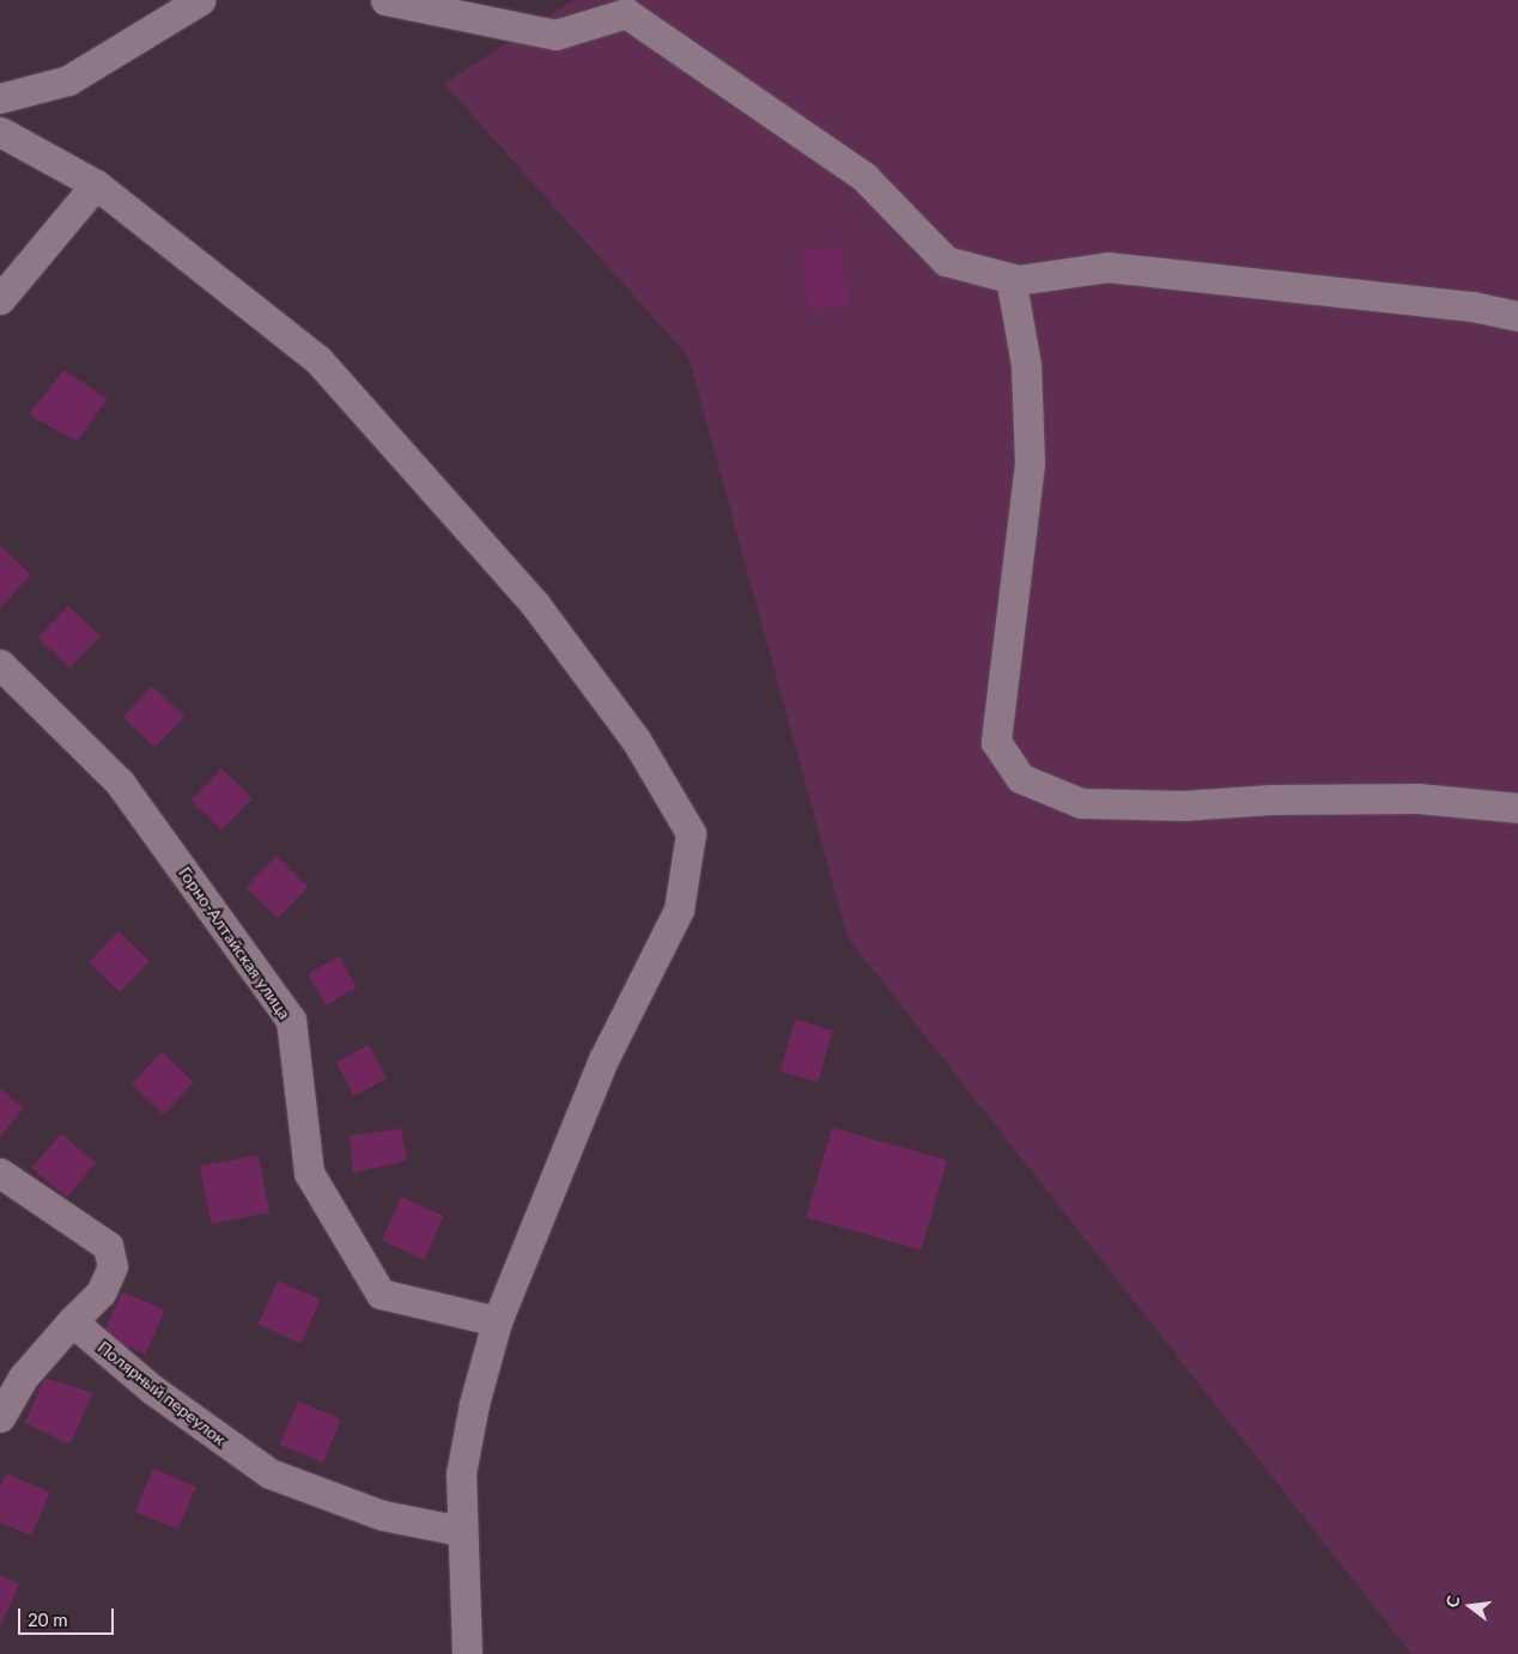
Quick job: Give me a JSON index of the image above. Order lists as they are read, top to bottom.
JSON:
{
  "streets": {
    "street": ["Горно-Алтайская улица", "Полярный переулок"]
  },
  "scale_bar": "20 m",
  "north": "left"
}
